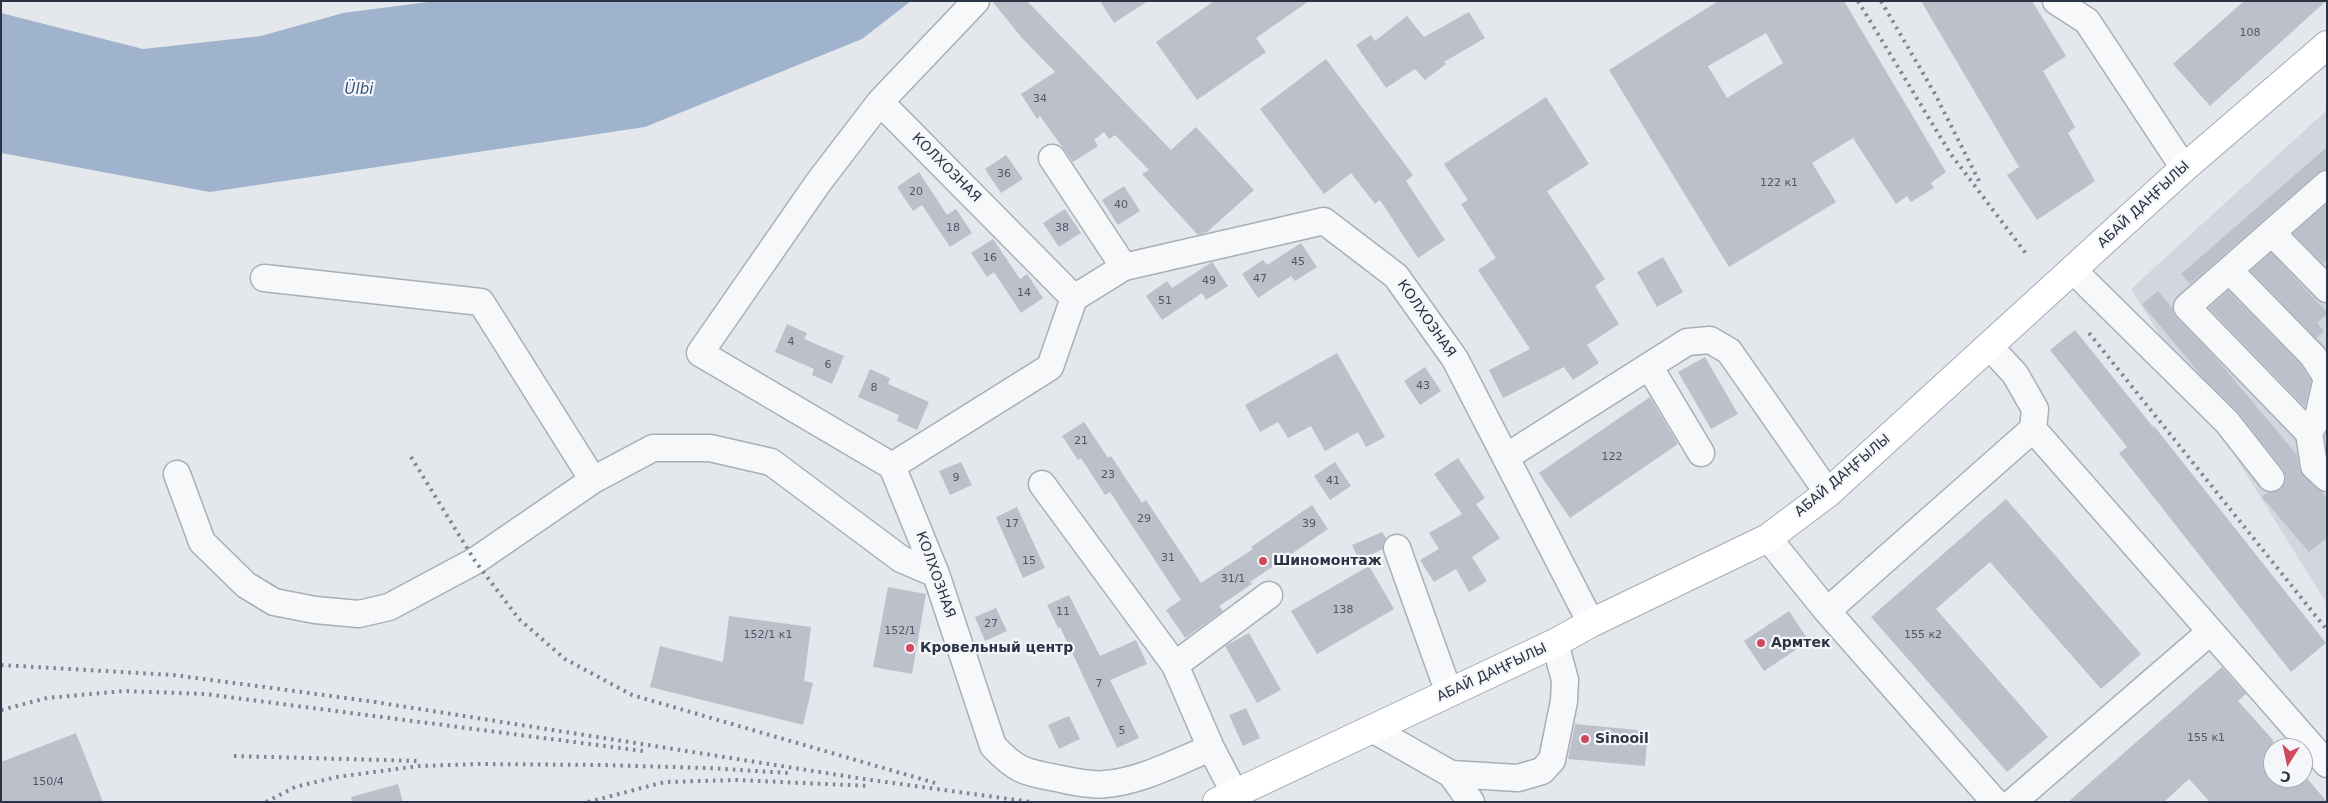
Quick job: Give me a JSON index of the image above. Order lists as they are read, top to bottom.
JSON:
{
  "streets": {
    "main road": ["АБАЙ ДАҢҒЫЛЫ"],
    "street": ["КОЛХОЗНАЯ"]
  },
  "crossings": [
    ["КОЛХОЗНАЯ", "АБАЙ ДАҢҒЫЛЫ"]
  ],
  "water": ["Ülbi"],
  "places": [
    "Шиномонтаж",
    "Армтек",
    "Кровельный центр",
    "Sinooil"
  ],
  "house_numbers": [
    "108",
    "34",
    "36",
    "122 к1",
    "20",
    "40",
    "18",
    "38",
    "16",
    "45",
    "47",
    "49",
    "14",
    "51",
    "4",
    "6",
    "43",
    "8",
    "21",
    "122",
    "23",
    "9",
    "41",
    "29",
    "17",
    "39",
    "31",
    "15",
    "31/1",
    "138",
    "11",
    "27",
    "152/1",
    "152/1 к1",
    "155 к2",
    "7",
    "5",
    "155 к1",
    "150/4"
  ],
  "north": "bottom"
}
